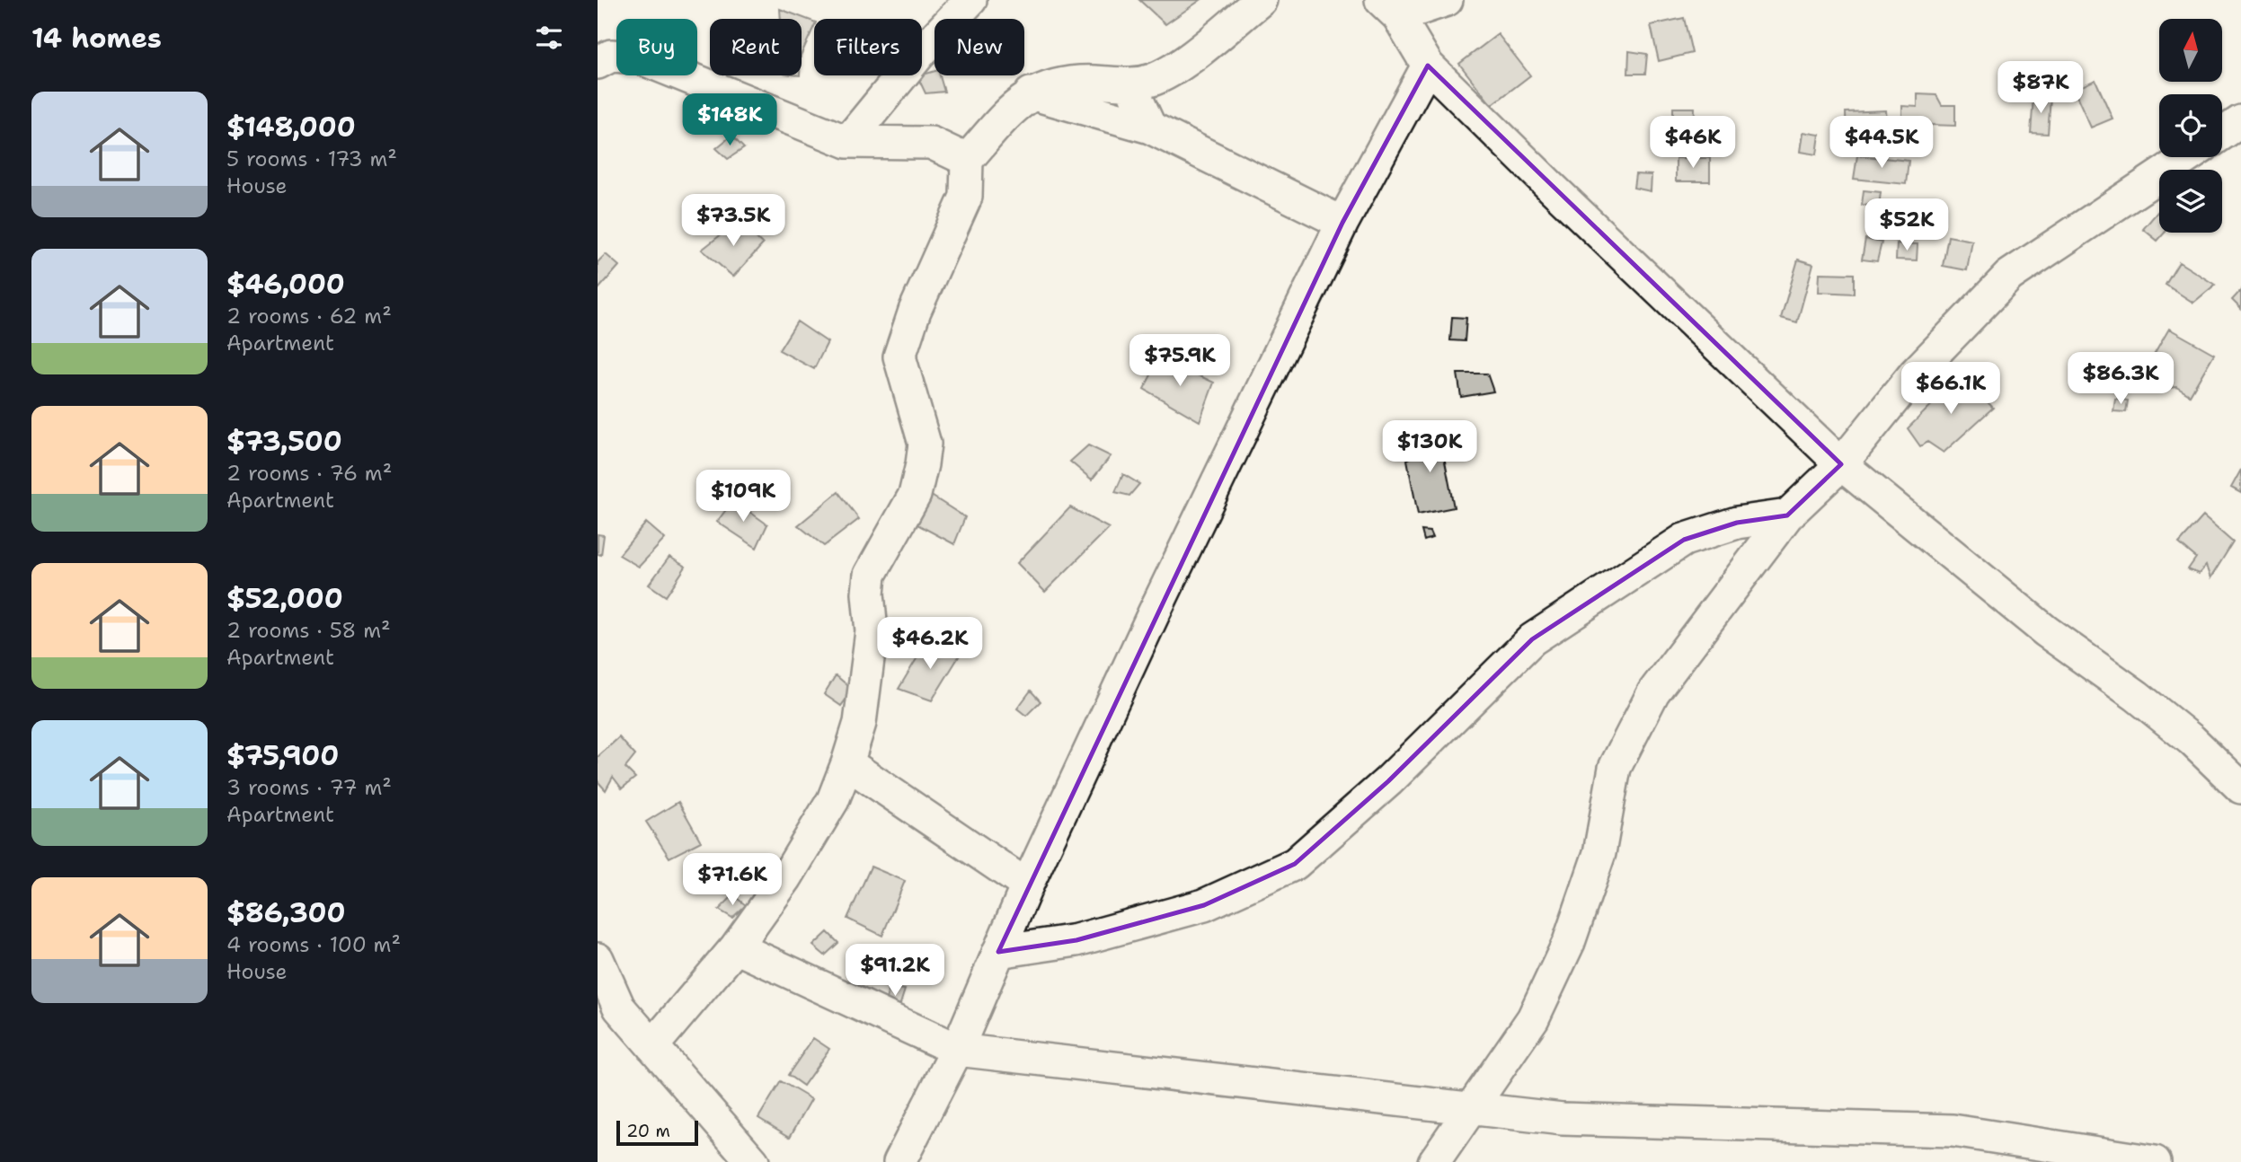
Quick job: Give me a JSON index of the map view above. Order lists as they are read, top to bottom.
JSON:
{
  "scale_bar": "20 m",
  "north": "top",
  "page": {
    "heading": "14 homes",
    "chip": [
      "Buy",
      "Rent",
      "Filters",
      "New"
    ],
    "price": [
      "$87K",
      "$148K",
      "$46K",
      "$44.5K",
      "$73.5K",
      "$52K",
      "$75.9K",
      "$86.3K",
      "$66.1K",
      "$130K",
      "$109K",
      "$46.2K",
      "$71.6K",
      "$91.2K"
    ],
    "list": [
      {
        "name": "$148,000",
        "note": "5 rooms · 173 m² · House"
      },
      {
        "name": "$46,000",
        "note": "2 rooms · 62 m² · Apartment"
      },
      {
        "name": "$73,500",
        "note": "2 rooms · 76 m² · Apartment"
      },
      {
        "name": "$52,000",
        "note": "2 rooms · 58 m² · Apartment"
      },
      {
        "name": "$75,900",
        "note": "3 rooms · 77 m² · Apartment"
      },
      {
        "name": "$86,300",
        "note": "4 rooms · 100 m² · House"
      }
    ],
    "scale": "20 m"
  }
}
